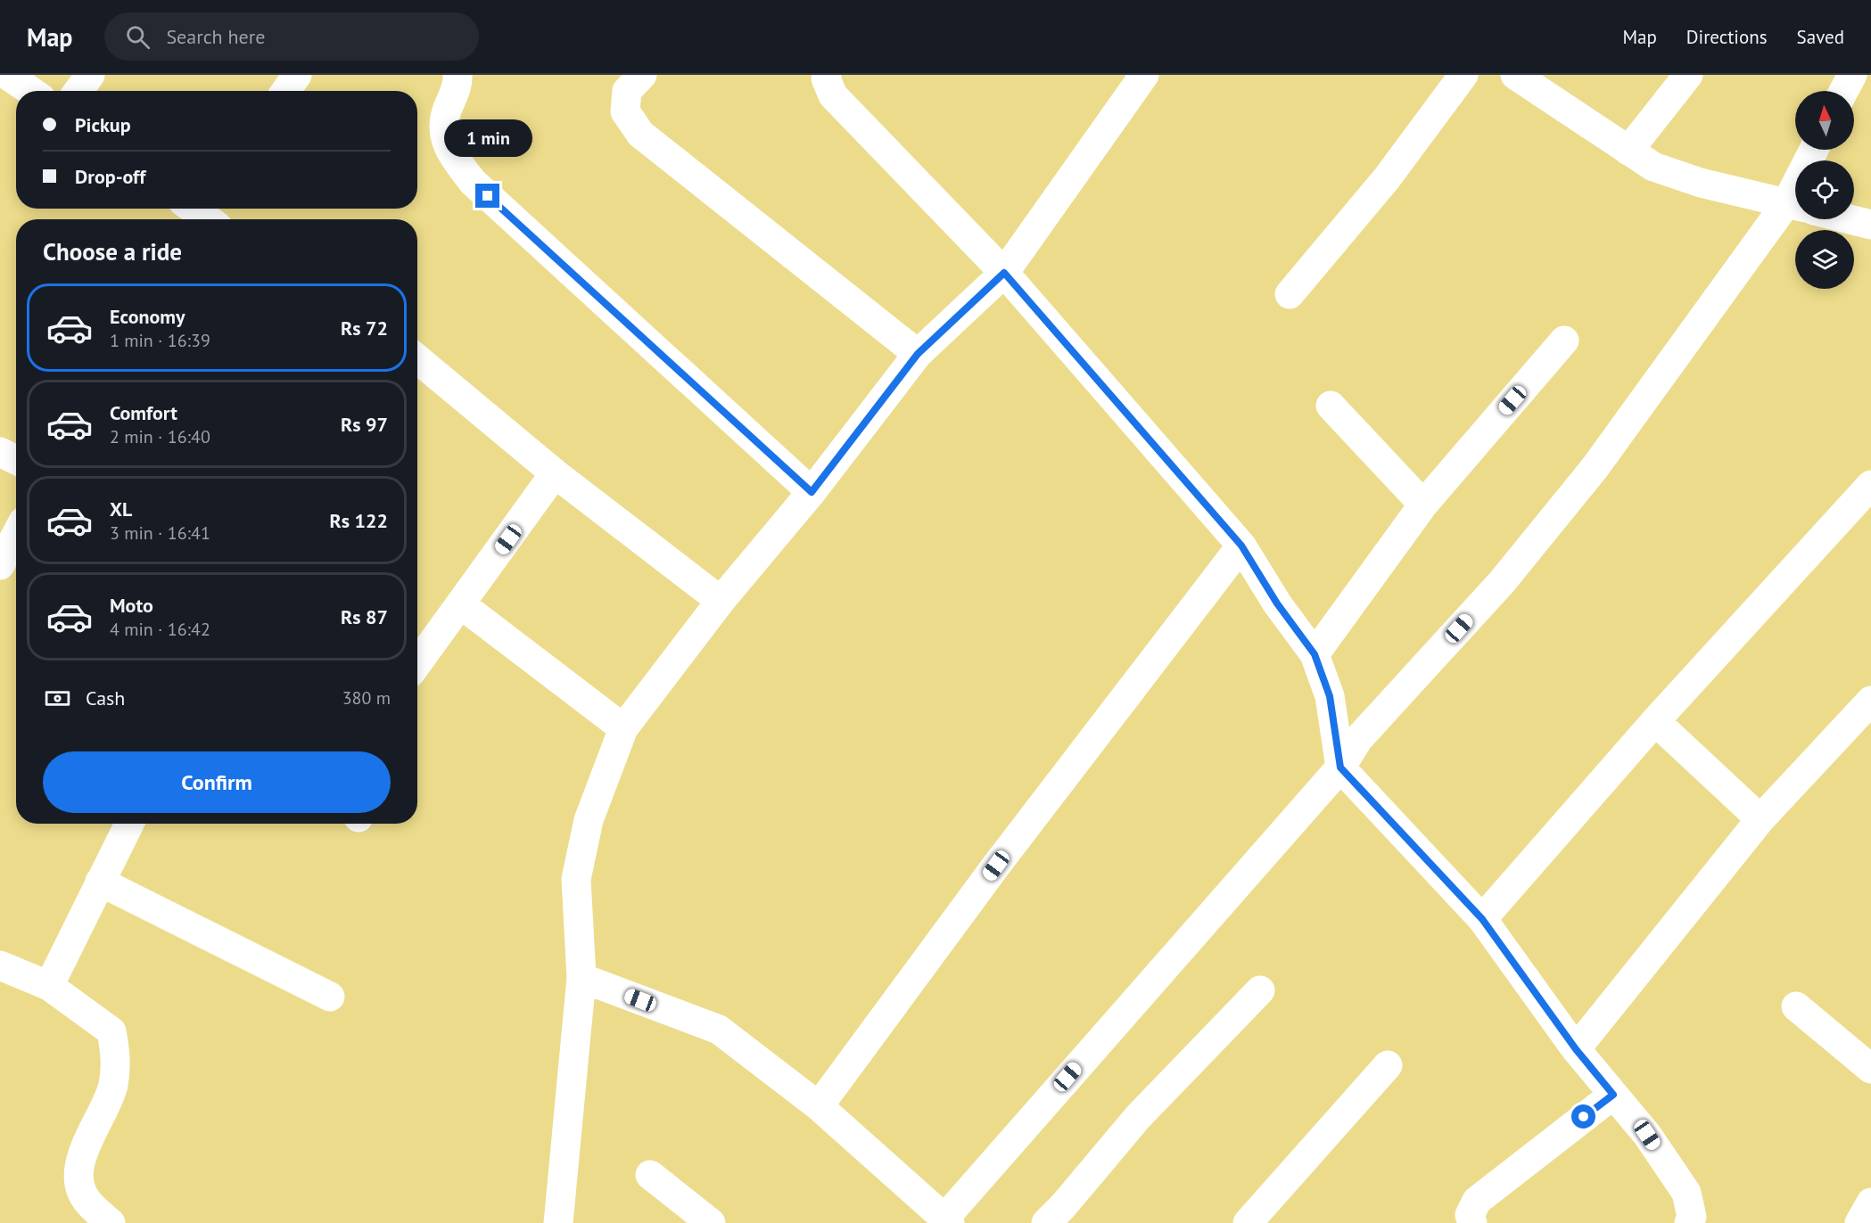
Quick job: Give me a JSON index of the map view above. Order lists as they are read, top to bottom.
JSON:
{
  "north": "top",
  "page": {
    "header": "Map",
    "search": "Search here",
    "nav": ["Map", "Directions", "Saved"],
    "banner": ["Pickup", "Drop-off"],
    "bubble": "1 min",
    "heading": "Choose a ride",
    "list": [
      {
        "name": "Economy",
        "note": "1 min · 16:39",
        "value": "Rs 72"
      },
      {
        "name": "Comfort",
        "note": "2 min · 16:40",
        "value": "Rs 97"
      },
      {
        "name": "XL",
        "note": "3 min · 16:41",
        "value": "Rs 122"
      },
      {
        "name": "Moto",
        "note": "4 min · 16:42",
        "value": "Rs 87"
      }
    ],
    "pay": ["Cash", "380 m"],
    "buttons": "Confirm"
  }
}
